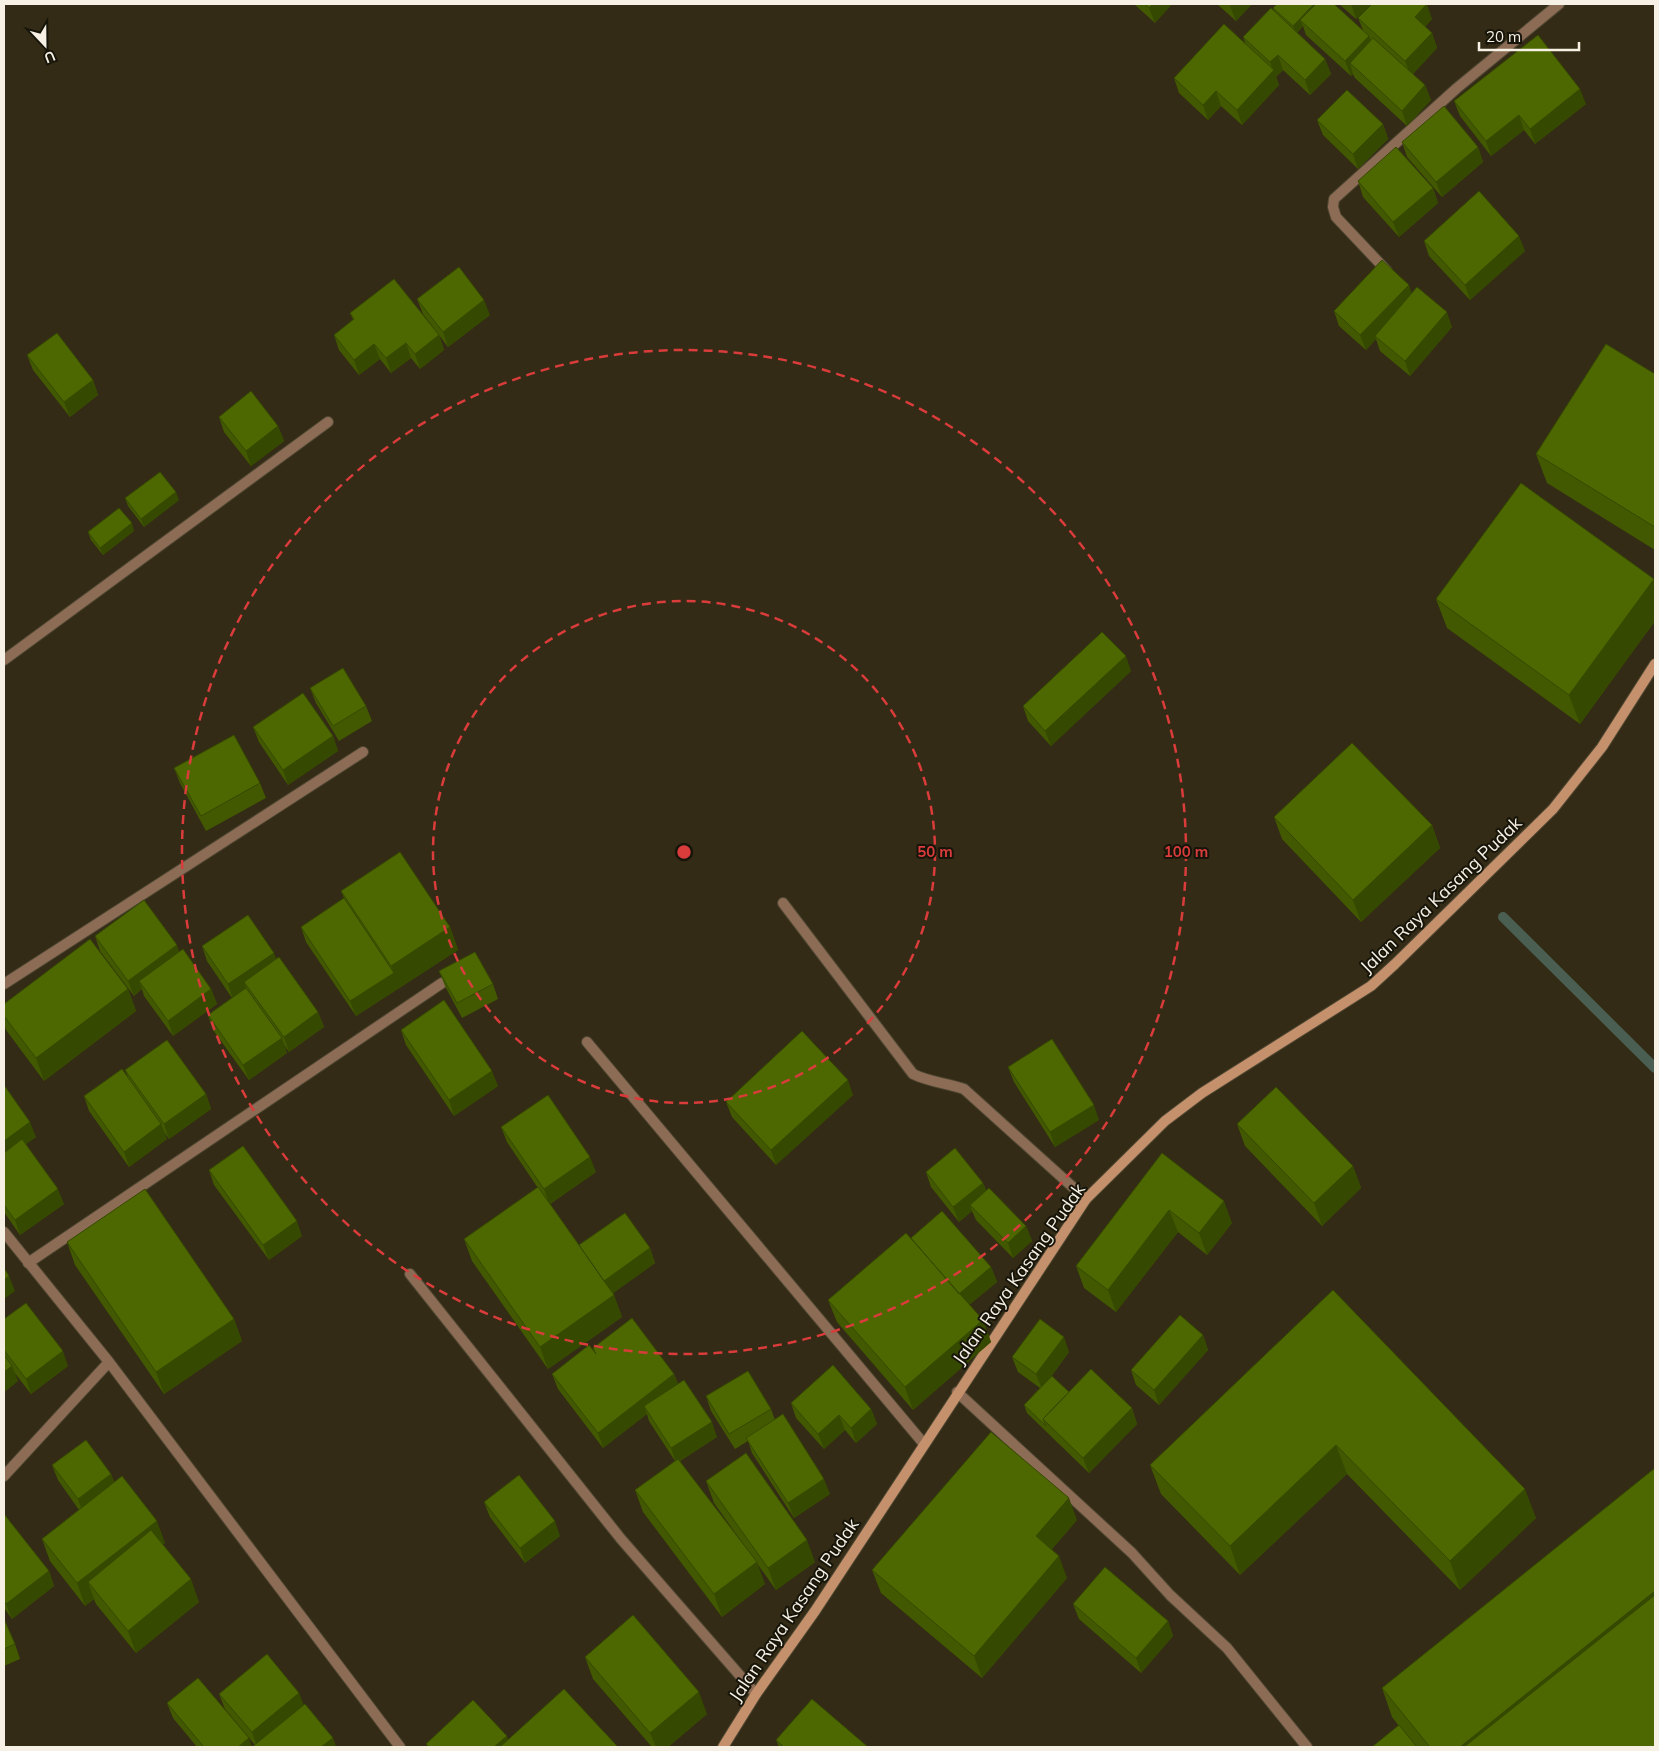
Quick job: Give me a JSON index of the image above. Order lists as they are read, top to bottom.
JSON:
{
  "streets": {
    "street": ["Jalan Raya Kasang Pudak"]
  },
  "scale_bar": "20 m",
  "north": "bottom",
  "rings": ["50 m", "100 m"]
}
